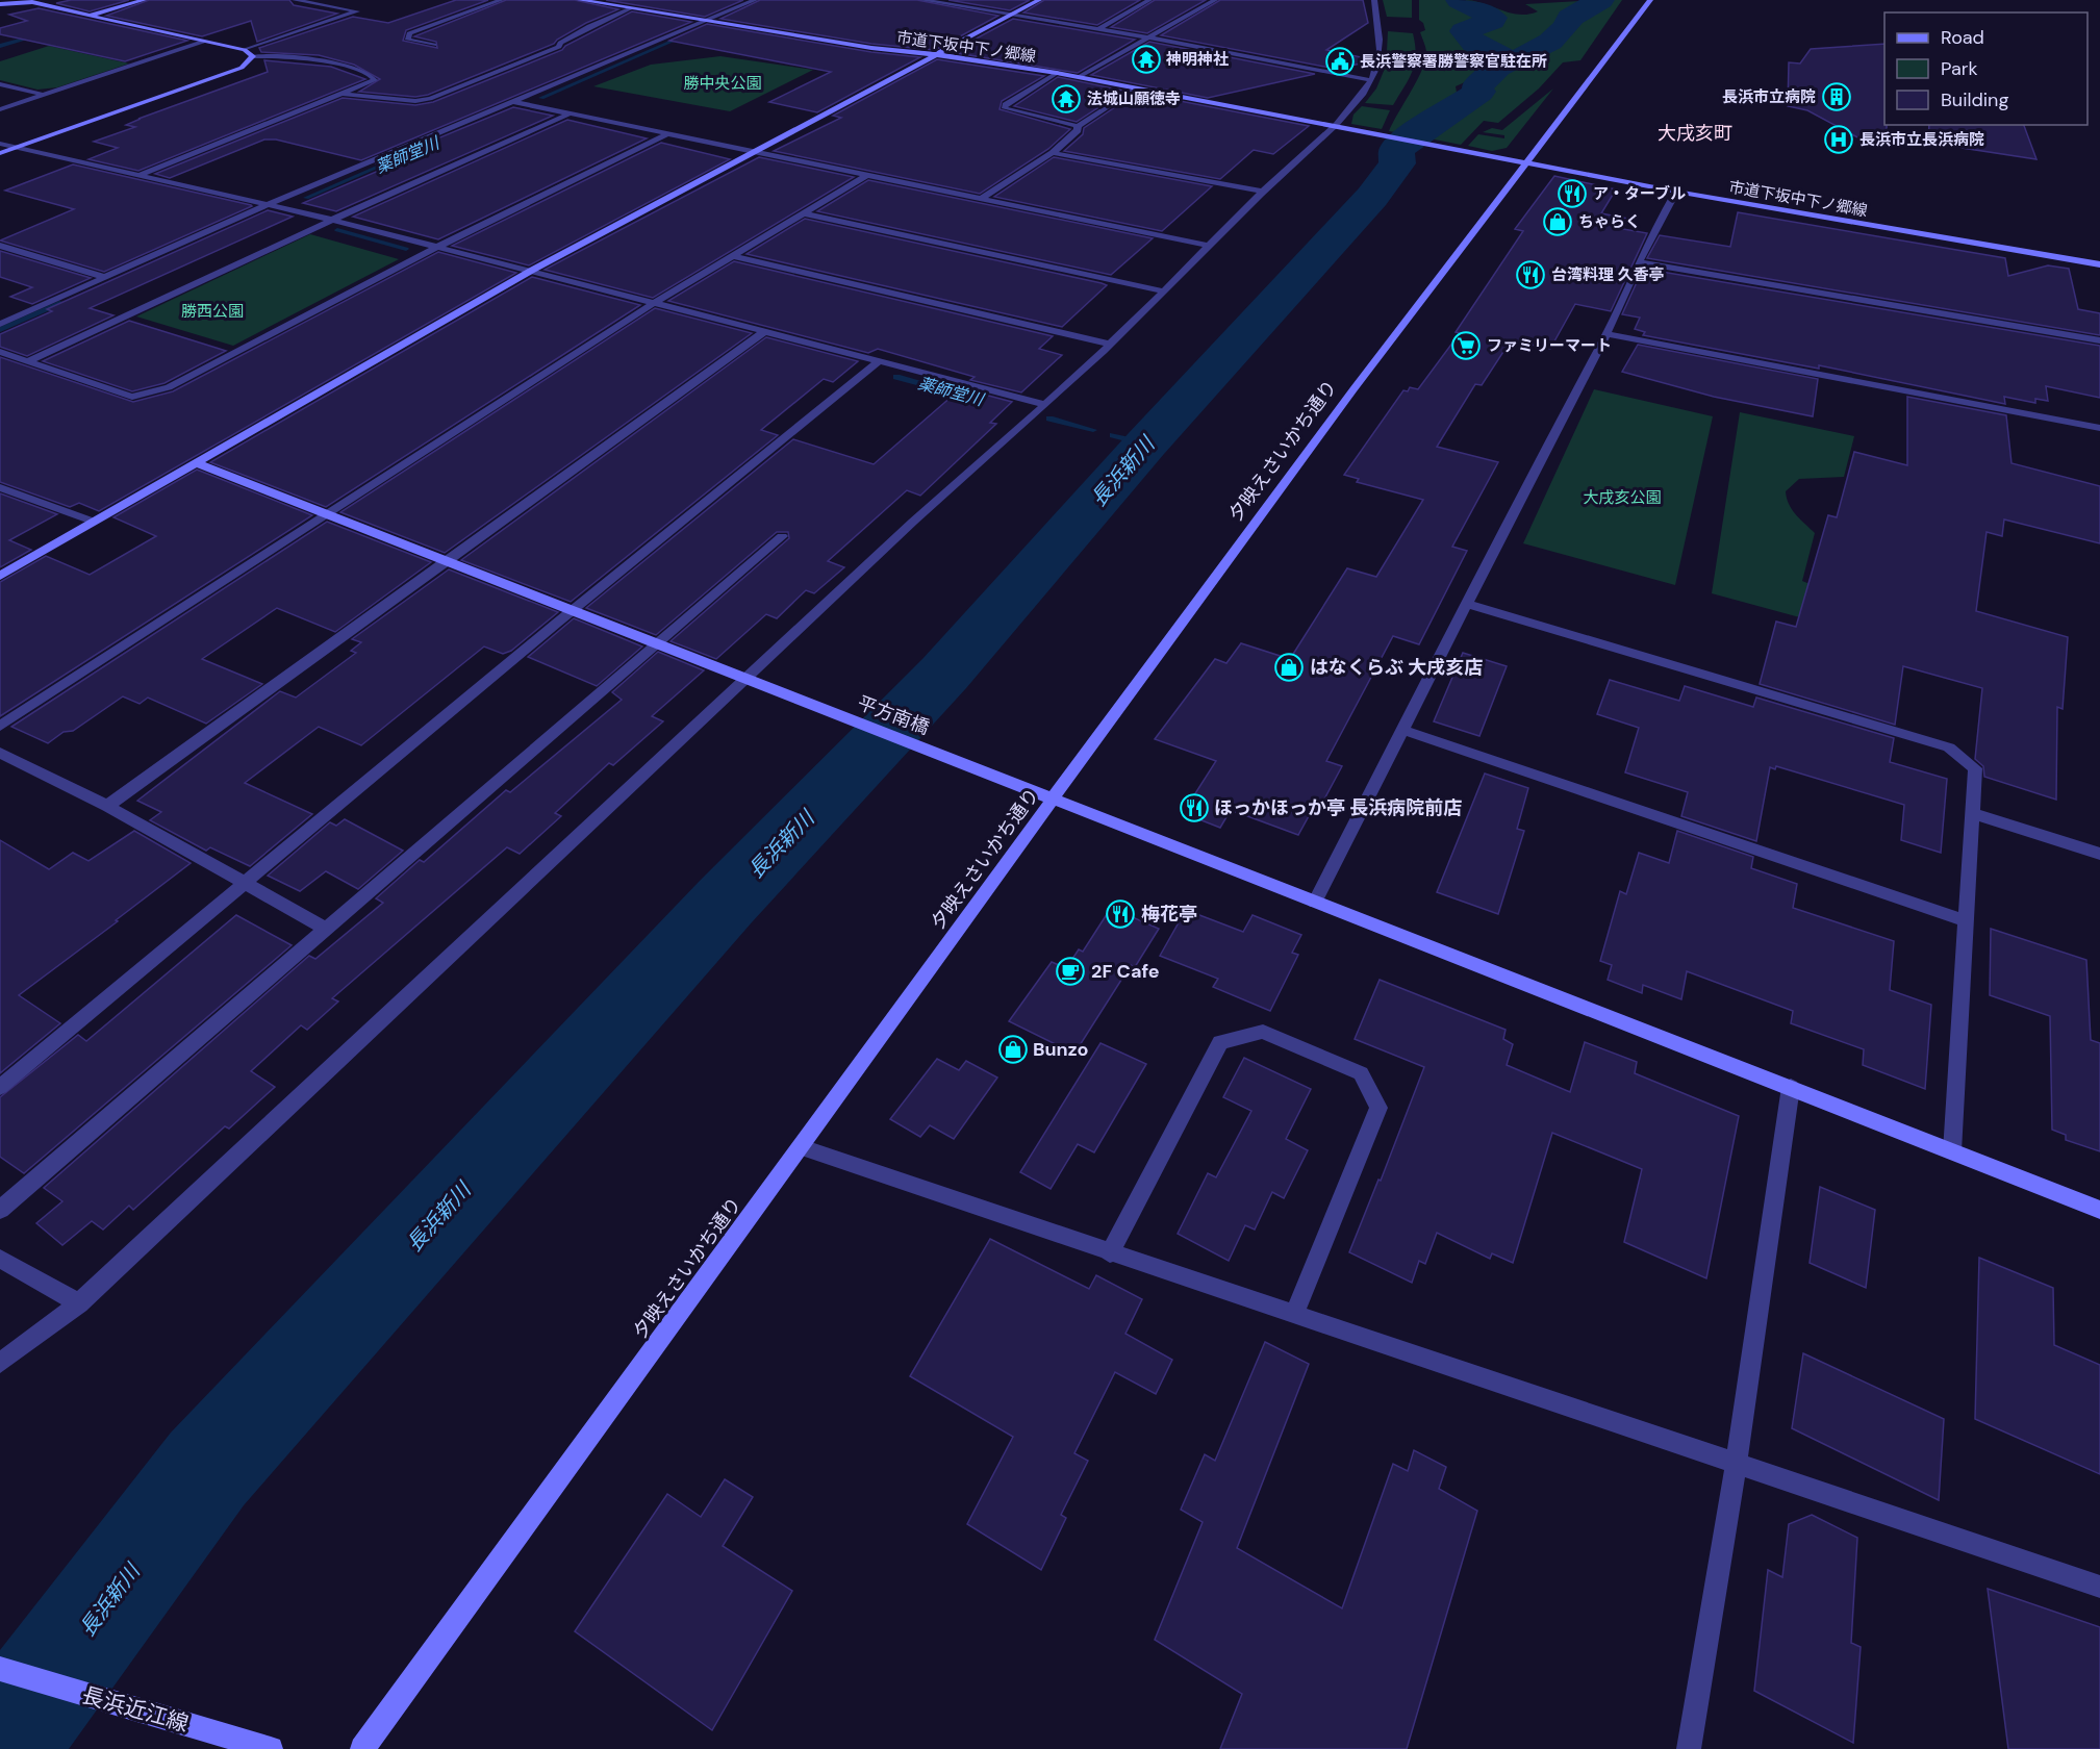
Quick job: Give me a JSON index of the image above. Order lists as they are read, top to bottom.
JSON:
{
  "streets": {
    "street": [
      "市道下坂中下ノ郷線",
      "夕映えさいかち通り",
      "平方南橋",
      "長浜近江線"
    ]
  },
  "crossings": [
    ["市道下坂中下ノ郷線", "夕映えさいかち通り"],
    ["夕映えさいかち通り", "平方南橋"]
  ],
  "districts": ["大戌亥町"],
  "water": ["薬師堂川", "長浜新川"],
  "parks": ["勝中央公園", "勝西公園", "大戌亥公園"],
  "places": {
    "temple": ["神明神社", "法城山願徳寺"],
    "public building": ["長浜警察署勝警察官駐在所"],
    "building": ["長浜市立病院"],
    "hospital": ["長浜市立長浜病院"],
    "restaurant": [
      "ア・ターブル",
      "台湾料理 久香亭",
      "ほっかほっか亭 長浜病院前店",
      "梅花亭"
    ],
    "shop": ["ちゃらく", "はなくらぶ 大戌亥店", "Bunzo"],
    "supermarket": ["ファミリーマート"],
    "cafe": ["2F Cafe"]
  },
  "legend": ["Road", "Park", "Building"]
}
